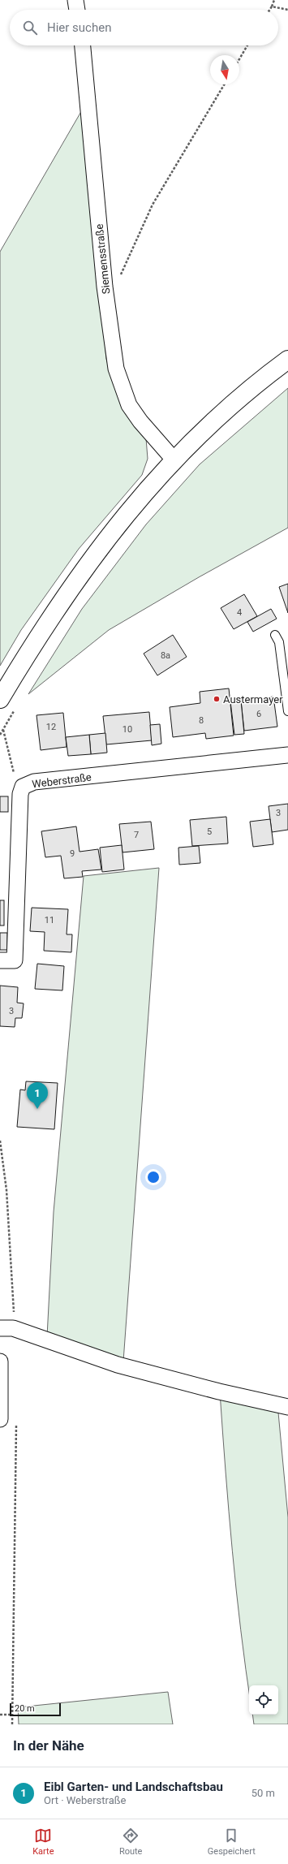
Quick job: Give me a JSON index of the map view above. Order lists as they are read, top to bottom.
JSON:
{
  "streets": {
    "street": ["Siemensstraße", "Weberstraße"]
  },
  "places": ["Austermayer"],
  "house_numbers": [
    "4",
    "8a",
    "6",
    "8",
    "12",
    "10",
    "3",
    "5",
    "7",
    "9",
    "11",
    "3"
  ],
  "scale_bar": "20 m",
  "north": "bottom",
  "page": {
    "search": "Hier suchen",
    "pins": "1",
    "scale": "20 m",
    "heading": "In der Nähe",
    "list": [
      {
        "mark": "1",
        "name": "Eibl Garten- und Landschaftsbau",
        "note": "Ort · Weberstraße",
        "value": "50 m"
      }
    ],
    "nav": ["Karte", "Route", "Gespeichert"]
  }
}
